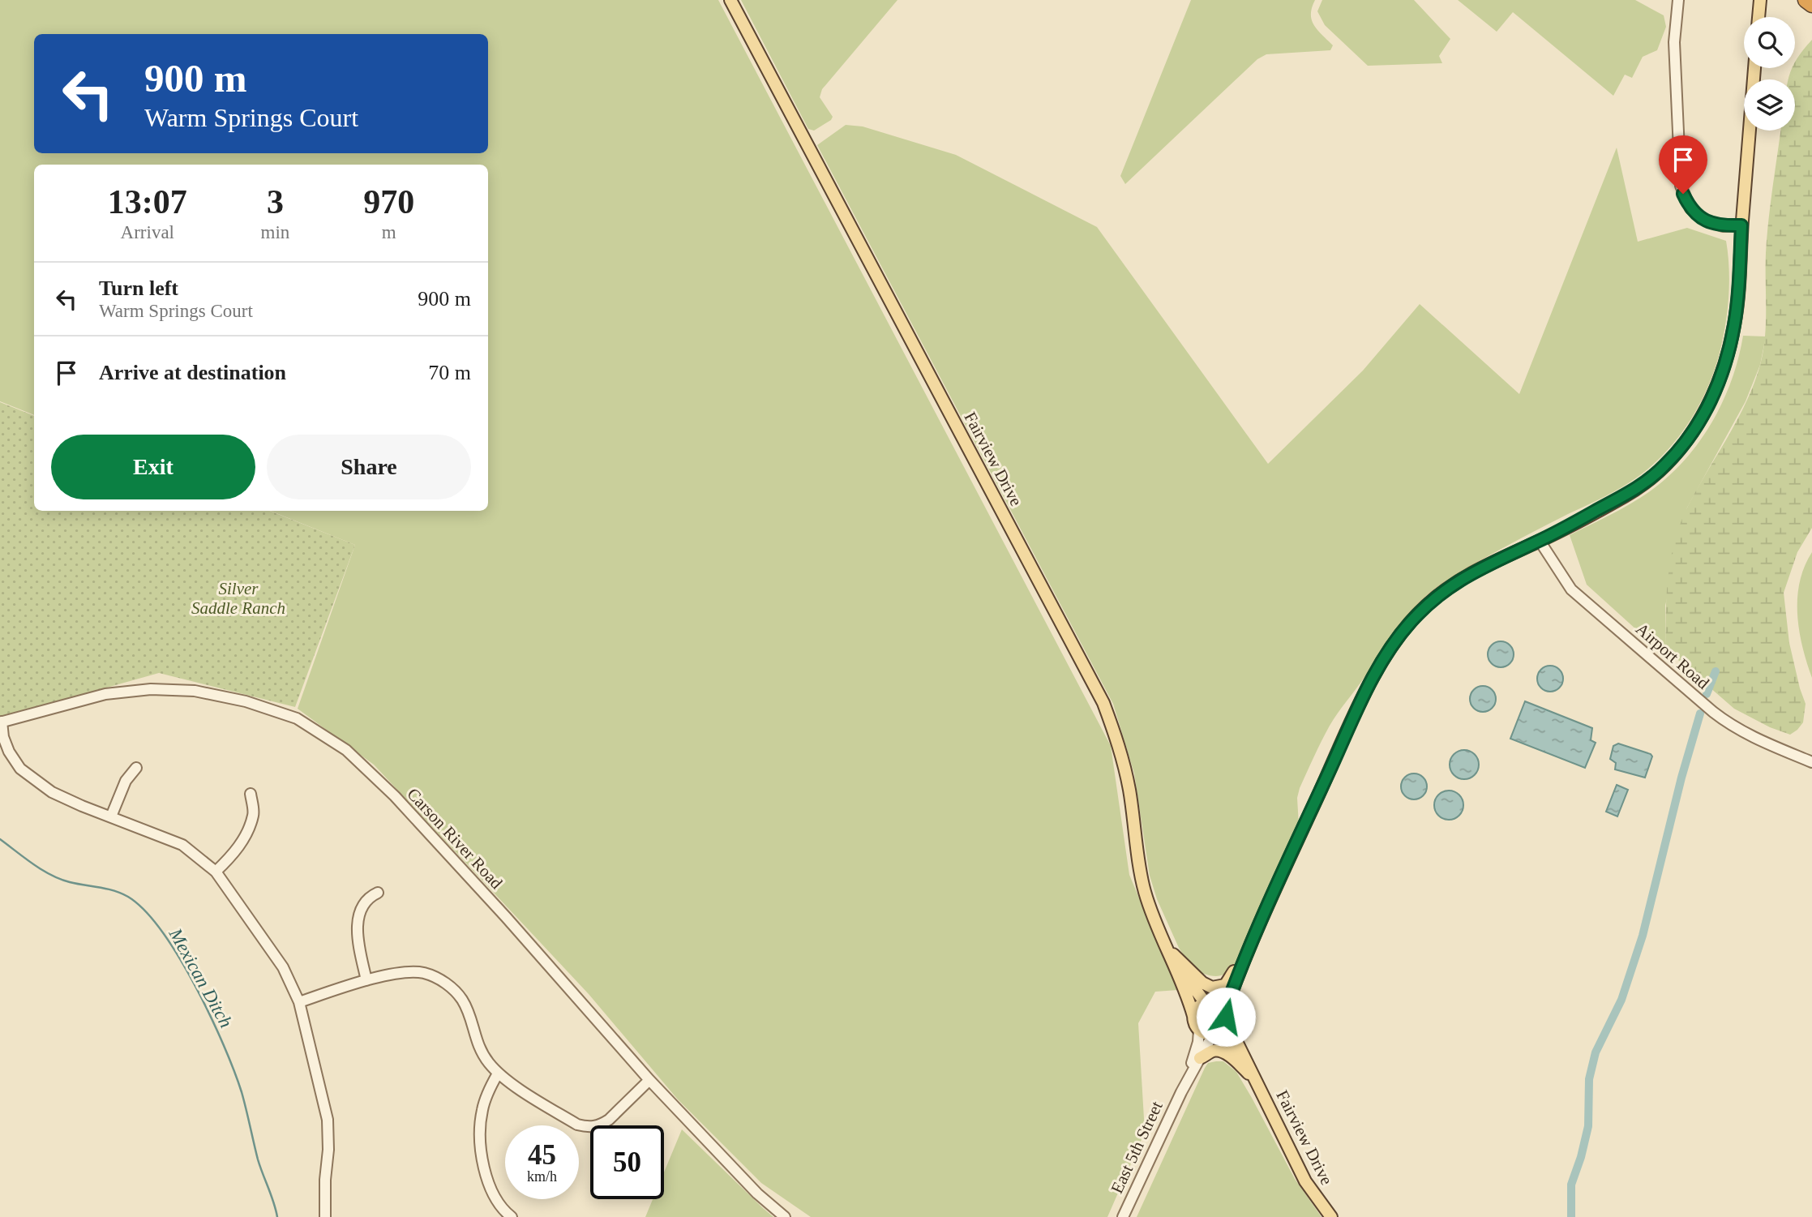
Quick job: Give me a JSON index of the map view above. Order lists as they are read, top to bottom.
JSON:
{
  "streets": {
    "main road": ["Fairview Drive"],
    "street": ["Airport Road", "Carson River Road", "East 5th Street"]
  },
  "crossings": [
    ["Fairview Drive", "East 5th Street"]
  ],
  "water": ["Mexican Ditch"],
  "parks": ["Silver Saddle Ranch"],
  "page": {
    "turn": ["900 m", "Warm Springs Court"],
    "eta": [
      "13:07",
      "Arrival",
      "3",
      "min",
      "970",
      "m"
    ],
    "list": [
      {
        "name": "Turn left",
        "note": "Warm Springs Court",
        "value": "900 m"
      },
      {
        "name": "Arrive at destination",
        "value": "70 m"
      }
    ],
    "buttons": ["Exit", "Share"],
    "speed": "45 km/h",
    "limit": "50"
  }
}
